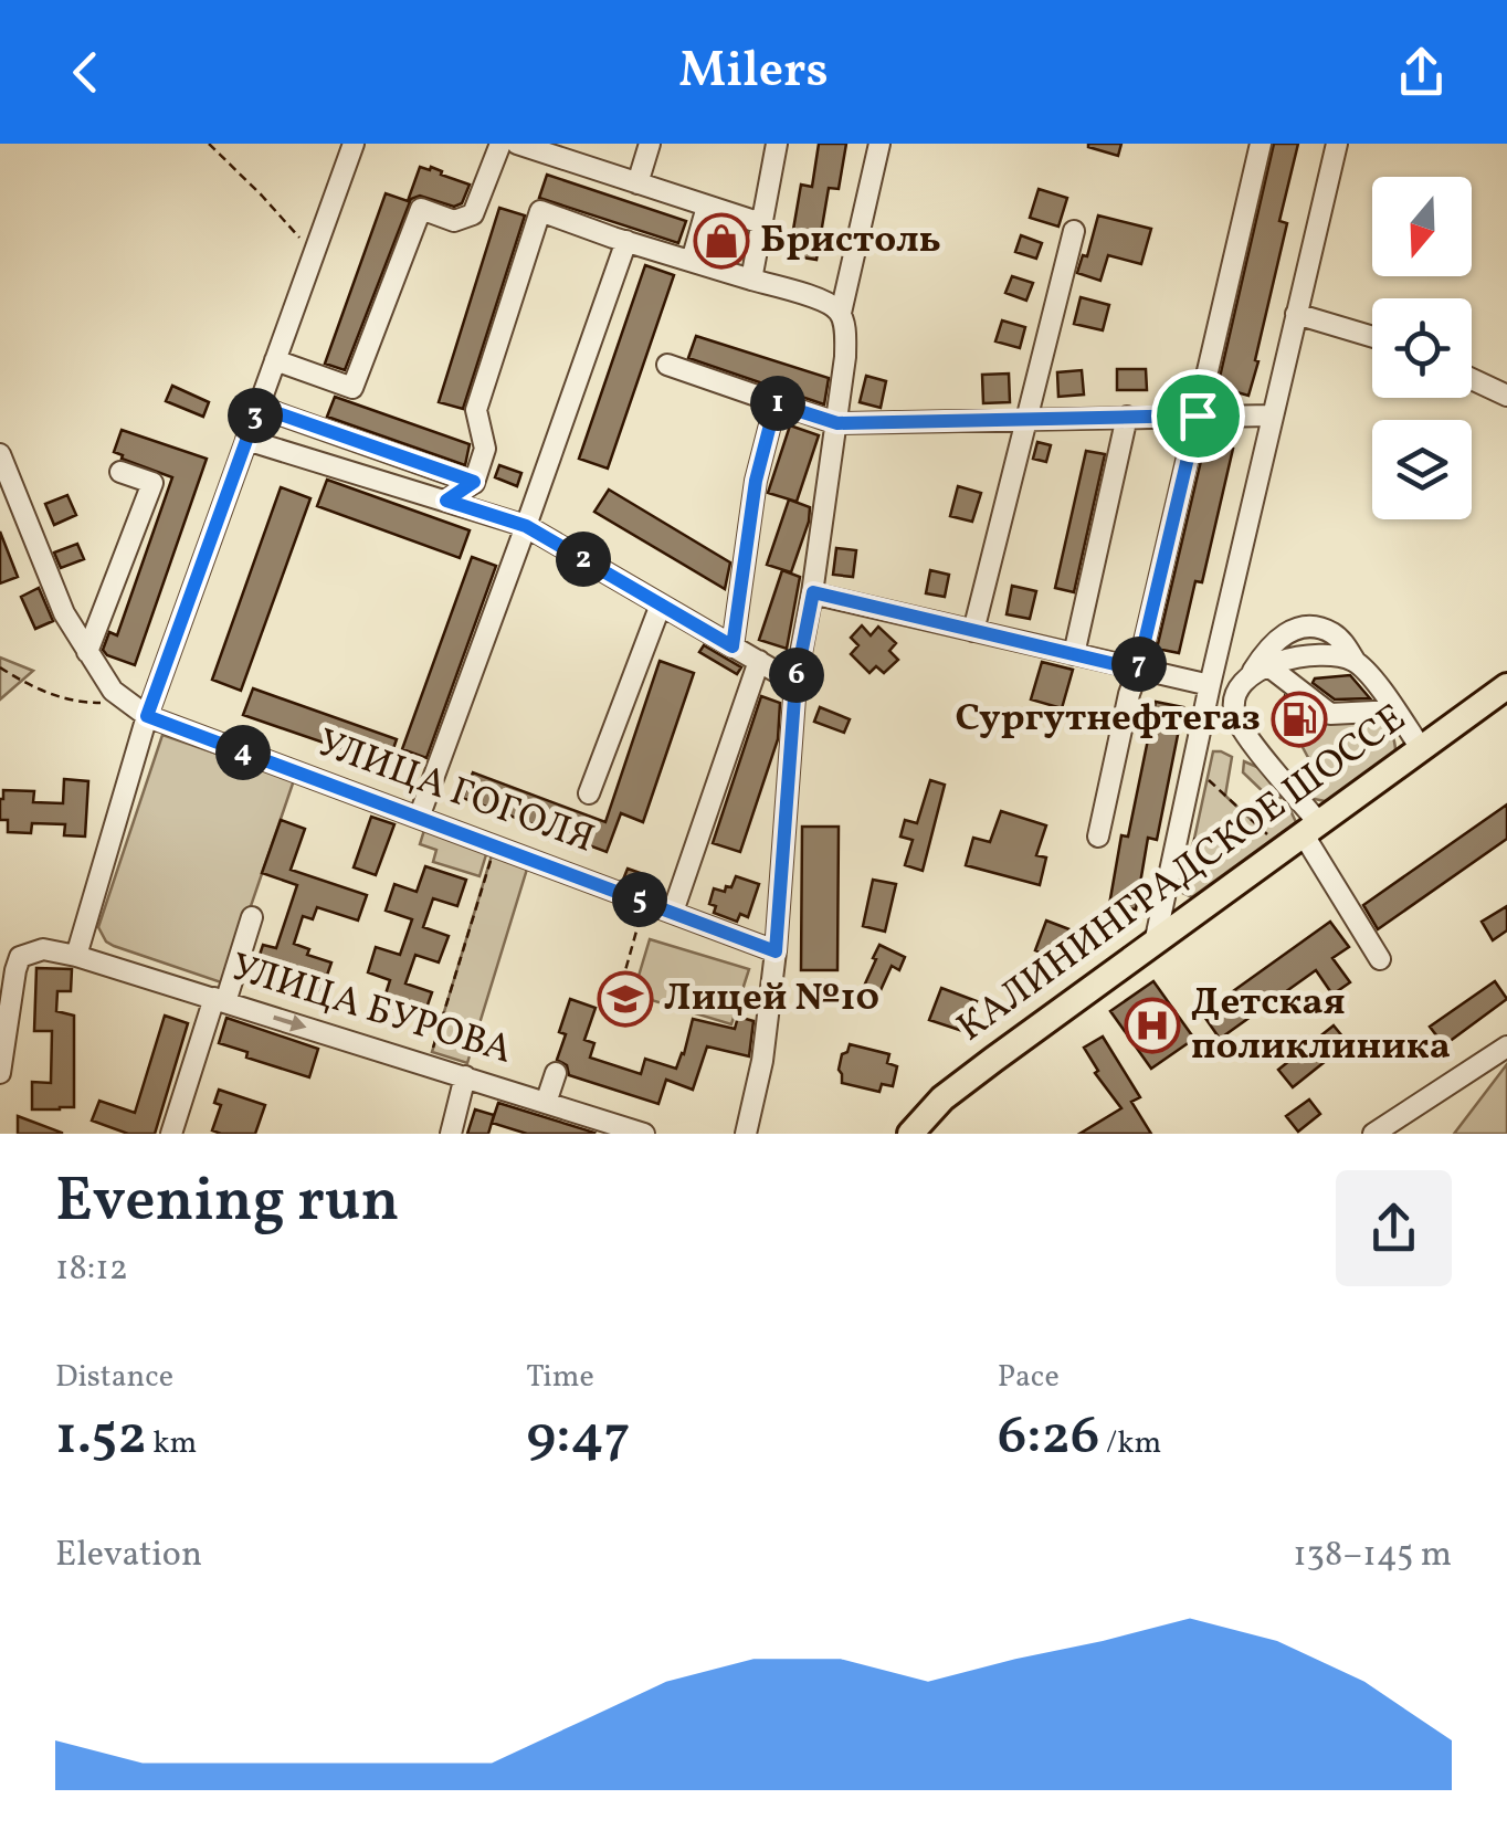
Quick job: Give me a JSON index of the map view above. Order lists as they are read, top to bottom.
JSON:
{
  "streets": {
    "main road": ["КАЛИНИНГРАДСКОЕ ШОССЕ"],
    "street": ["УЛИЦА ГОГОЛЯ", "УЛИЦА БУРОВА"]
  },
  "places": {
    "shop": ["Бристоль"],
    "fuel station": ["Сургутнефтегаз"],
    "school or university": ["Лицей №10"],
    "hospital": ["Детская поликлиника"]
  },
  "north": "bottom",
  "page": {
    "header": "Milers",
    "pins": [
      "1",
      "3",
      "2",
      "7",
      "6",
      "4",
      "5"
    ],
    "heading": ["Evening run", "18:12"],
    "stats": [
      ["Distance", "1.52 km"],
      ["Time", "9:47"],
      ["Pace", "6:26 /km"]
    ],
    "chart": ["Elevation", "138–145 m"]
  }
}
